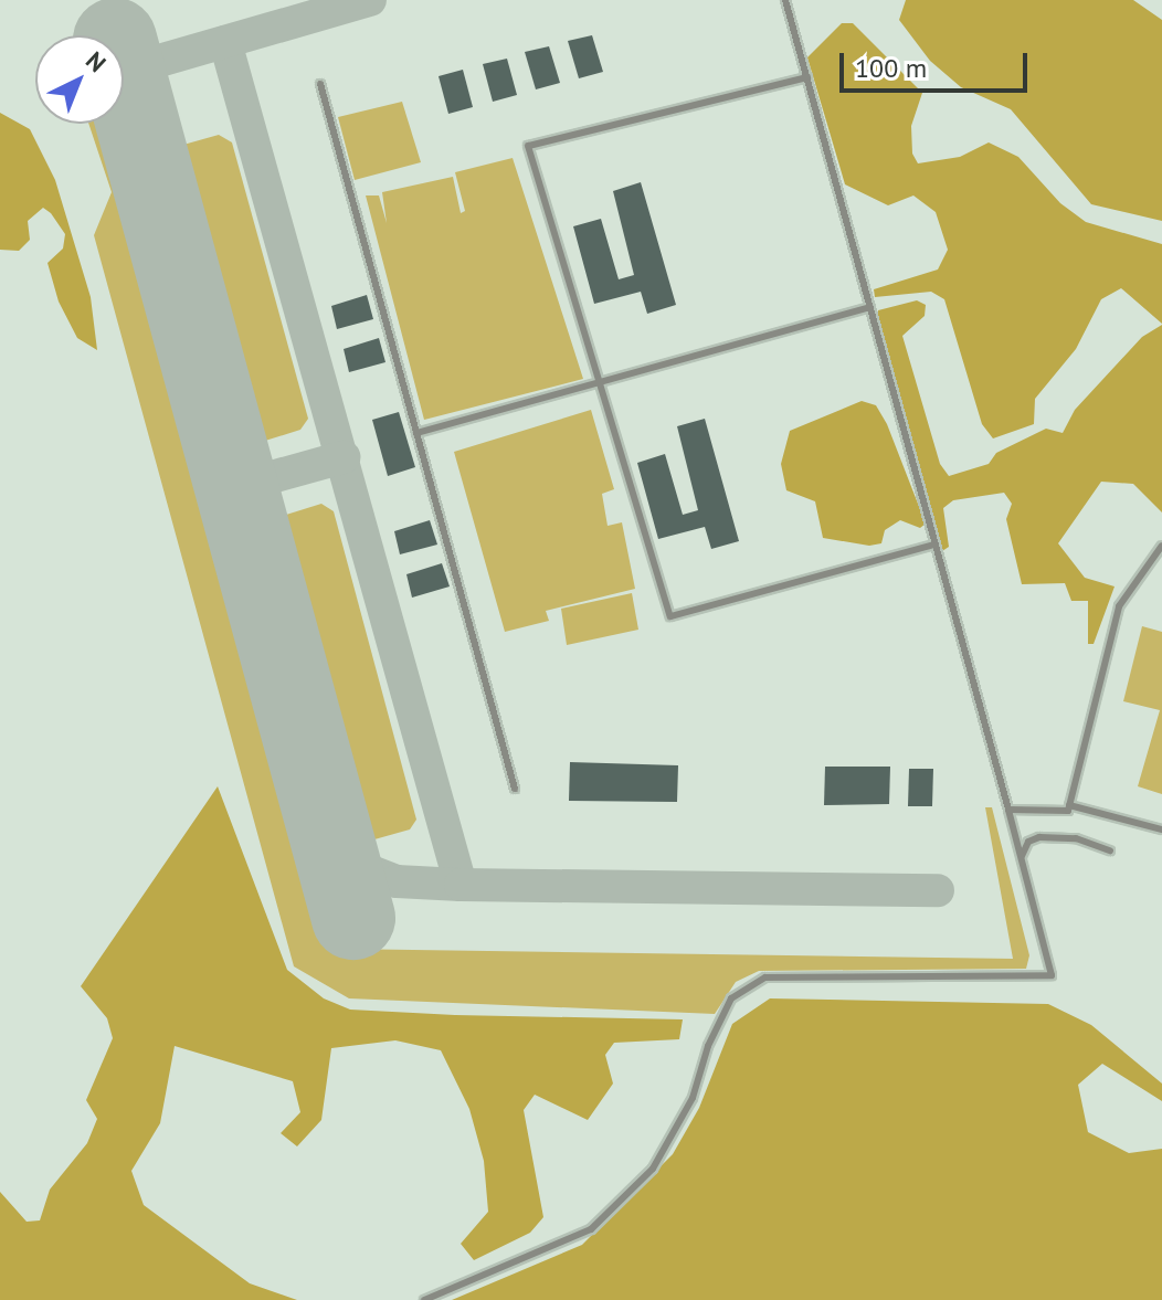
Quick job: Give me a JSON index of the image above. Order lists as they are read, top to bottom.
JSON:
{
  "scale_bar": "100 m",
  "north": "top right"
}
